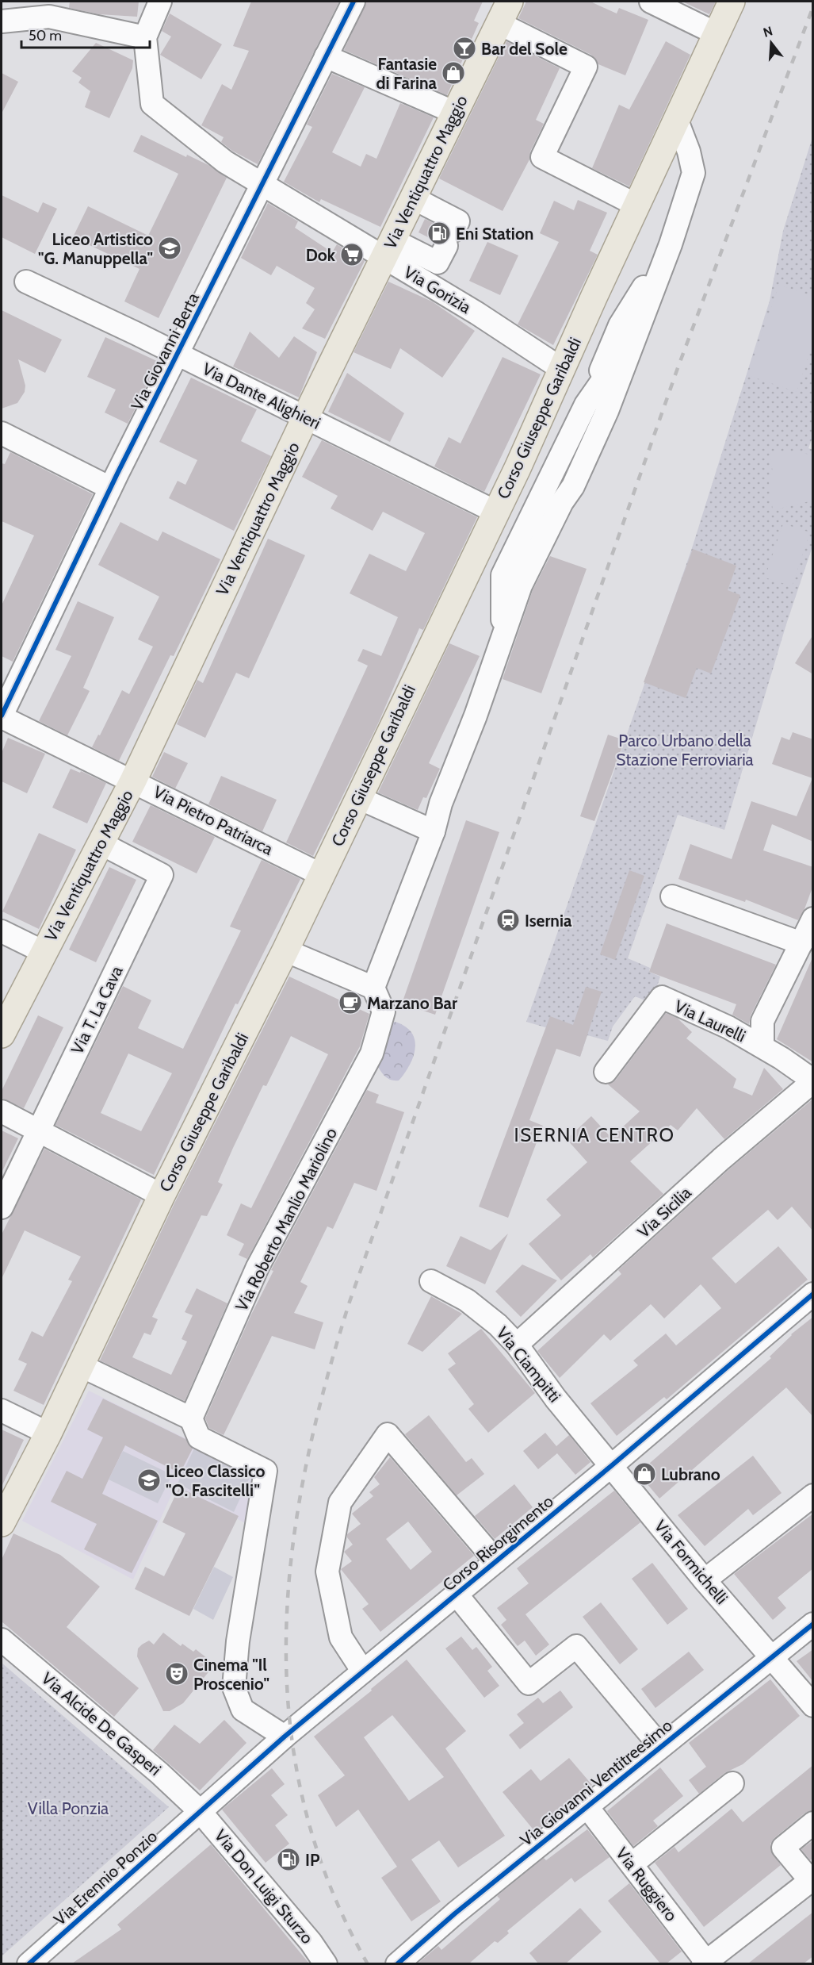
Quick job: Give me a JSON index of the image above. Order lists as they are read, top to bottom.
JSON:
{
  "streets": {
    "main road": ["Via Ventiquattro Maggio", "Corso Giuseppe Garibaldi"],
    "street": [
      "Via Gorizia",
      "Via Giovanni Berta",
      "Via Dante Alighieri",
      "Via Pietro Patriarca",
      "Via T. La Cava",
      "Via Laurelli",
      "Via Sicilia",
      "Via Roberto Manlio Mariolino",
      "Via Ciampitti",
      "Corso Risorgimento",
      "Via Formichelli",
      "Via Alcide De Gasperi",
      "Via Giovanni Ventitreesimo",
      "Via Erennio Ponzio",
      "Via Ruggiero",
      "Via Don Luigi Sturzo"
    ]
  },
  "crossings": [
    ["Via Ventiquattro Maggio", "Via Gorizia"],
    ["Via Ventiquattro Maggio", "Via Dante Alighieri"],
    ["Via Ventiquattro Maggio", "Via Pietro Patriarca"],
    ["Via Ventiquattro Maggio", "Via T. La Cava"],
    ["Via Gorizia", "Via Giovanni Berta"],
    ["Via Gorizia", "Corso Giuseppe Garibaldi"],
    ["Via Giovanni Berta", "Via Dante Alighieri"],
    ["Via Giovanni Berta", "Via Pietro Patriarca"],
    ["Via Dante Alighieri", "Corso Giuseppe Garibaldi"],
    ["Corso Giuseppe Garibaldi", "Via Pietro Patriarca"],
    ["Via Laurelli", "Via Sicilia"],
    ["Via Sicilia", "Via Ciampitti"],
    ["Via Ciampitti", "Corso Risorgimento"],
    ["Via Ciampitti", "Via Formichelli"],
    ["Corso Risorgimento", "Via Formichelli"],
    ["Corso Risorgimento", "Via Alcide De Gasperi"],
    ["Corso Risorgimento", "Via Erennio Ponzio"],
    ["Corso Risorgimento", "Via Don Luigi Sturzo"],
    ["Via Formichelli", "Via Giovanni Ventitreesimo"],
    ["Via Alcide De Gasperi", "Via Erennio Ponzio"],
    ["Via Alcide De Gasperi", "Via Don Luigi Sturzo"],
    ["Via Giovanni Ventitreesimo", "Via Ruggiero"],
    ["Via Erennio Ponzio", "Via Don Luigi Sturzo"]
  ],
  "districts": ["ISERNIA CENTRO"],
  "parks": ["Parco Urbano della Stazione Ferroviaria", "Villa Ponzia"],
  "places": {
    "bar": ["Bar del Sole"],
    "shop": ["Fantasie di Farina", "Lubrano"],
    "fuel station": ["Eni Station", "IP"],
    "school or university": ["Liceo Artistico \"G. Manuppella\"", "Liceo Classico \"O. Fascitelli\""],
    "supermarket": ["Dok"],
    "station": ["Isernia"],
    "cafe": ["Marzano Bar"],
    "theatre": ["Cinema \"Il Proscenio\""]
  },
  "scale_bar": "50 m",
  "north": "top"
}
